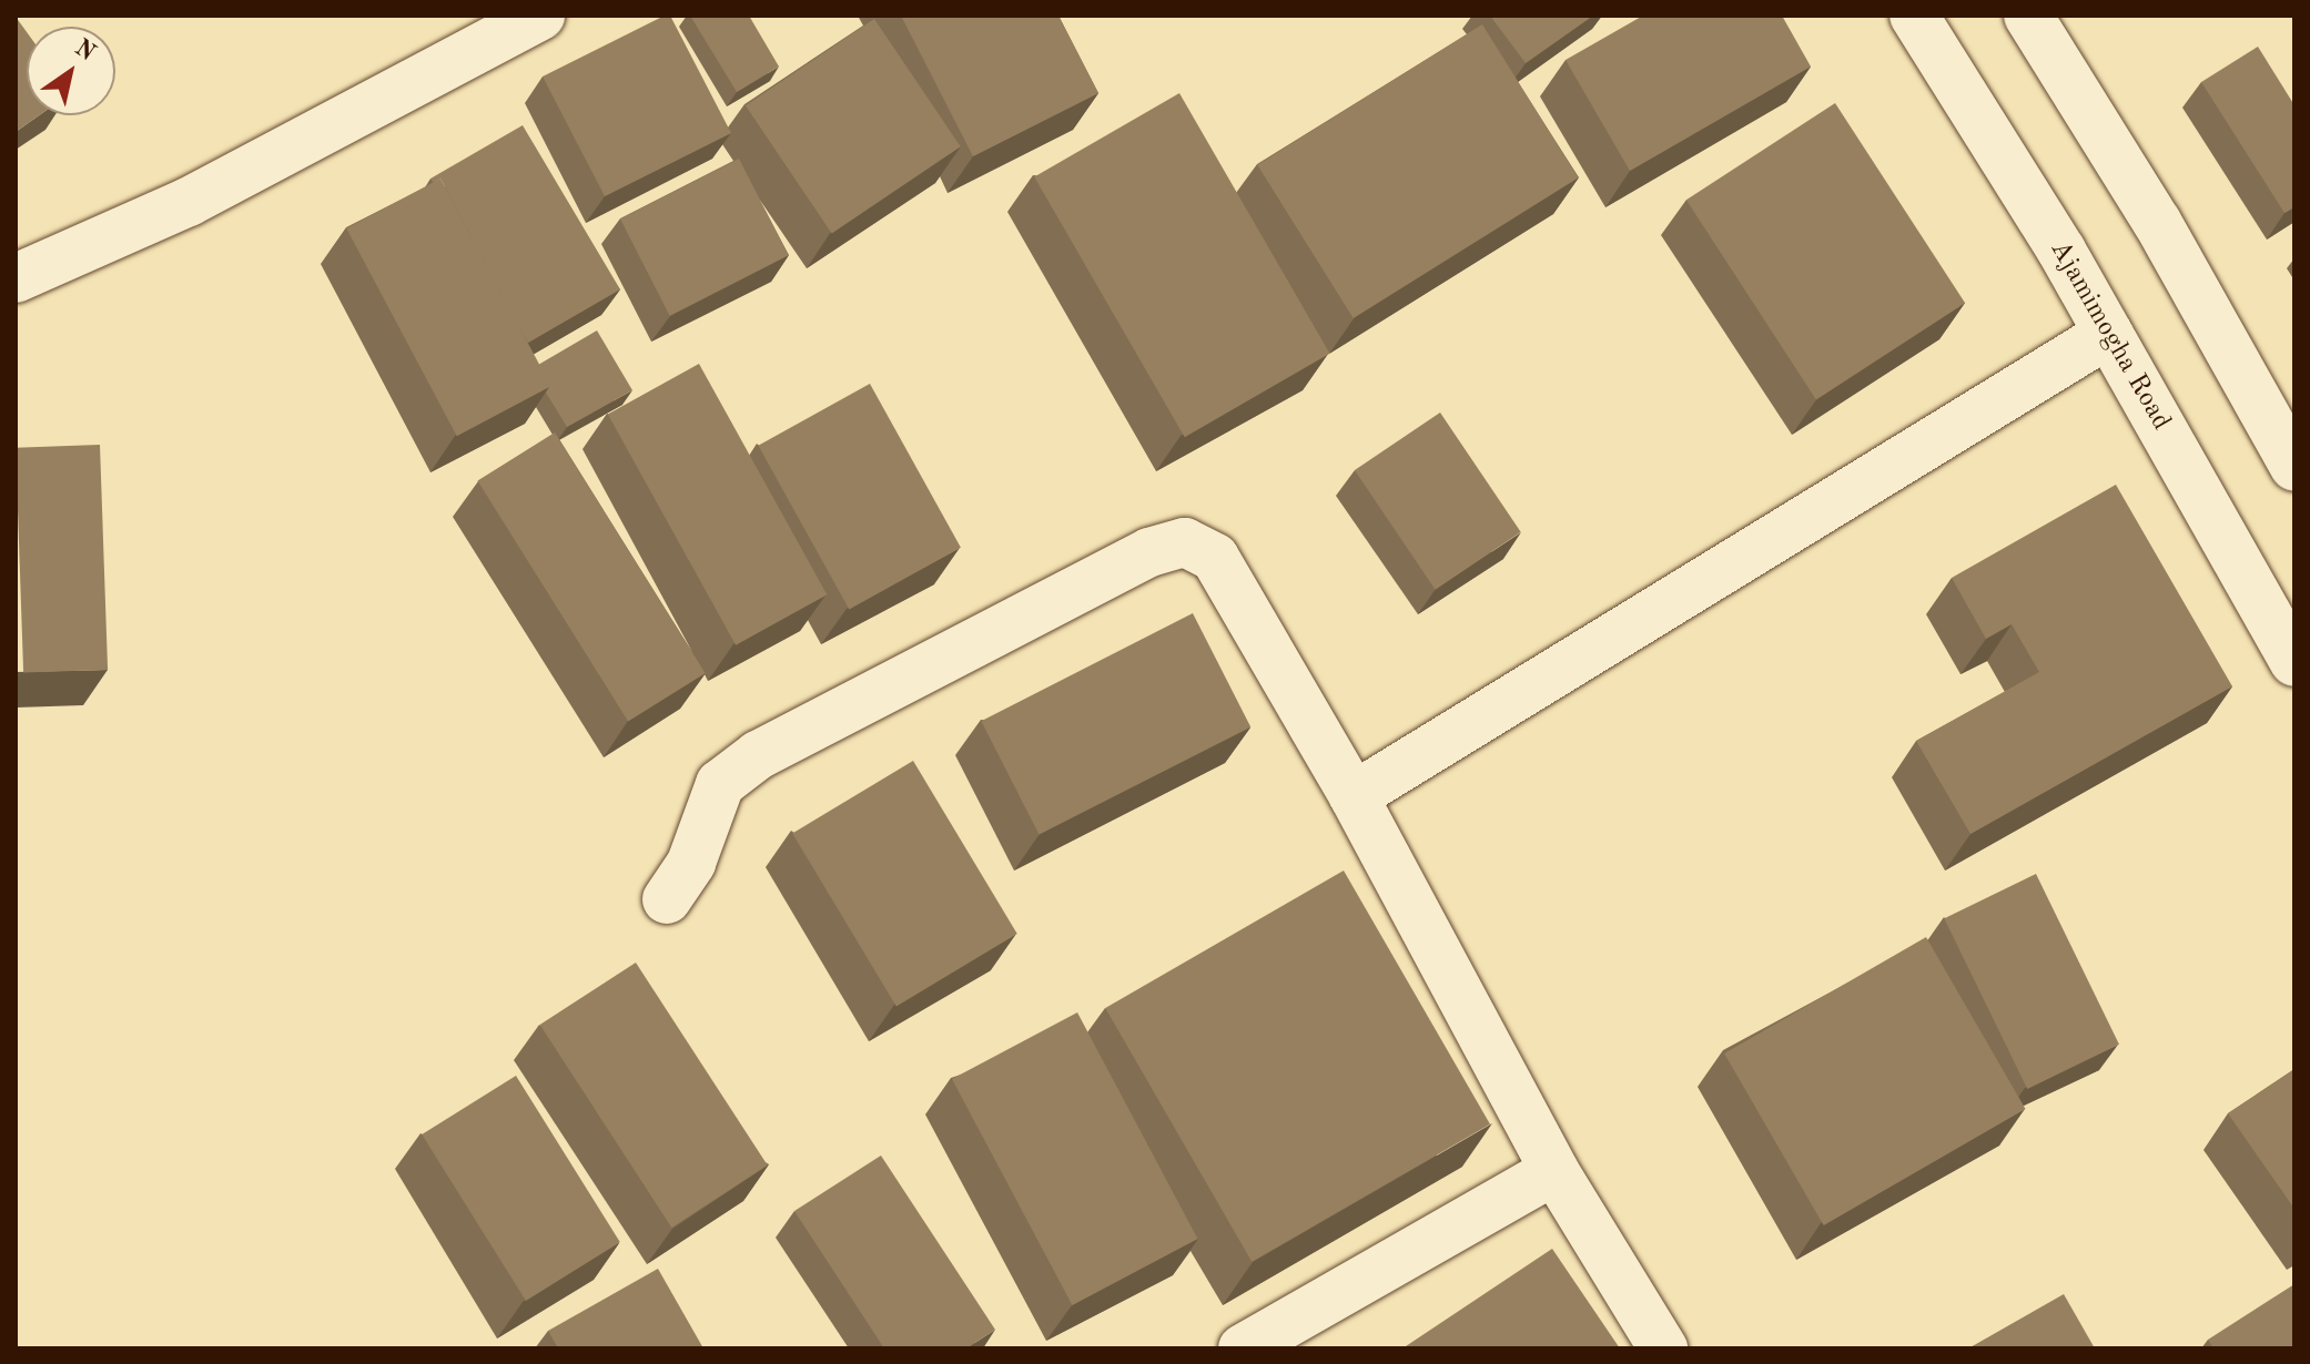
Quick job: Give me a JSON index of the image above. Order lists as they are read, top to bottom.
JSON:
{
  "streets": {
    "street": ["Ajamimogha Road"]
  },
  "north": "top right"
}
